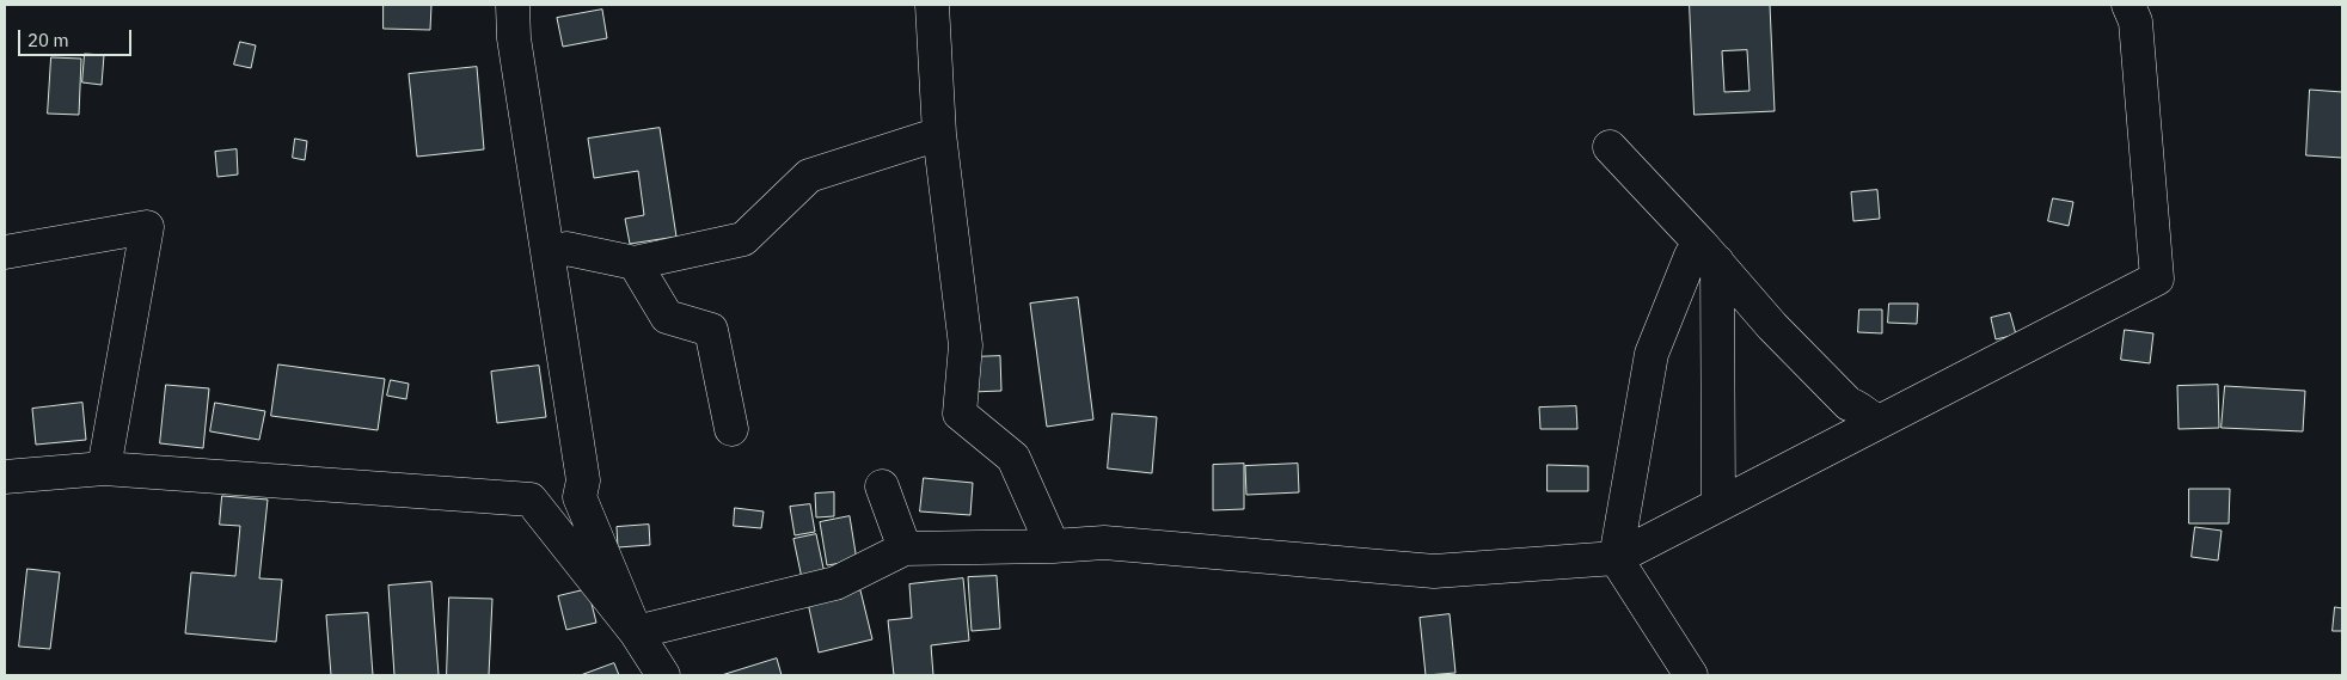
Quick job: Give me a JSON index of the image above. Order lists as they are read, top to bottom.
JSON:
{
  "scale_bar": "20 m"
}
